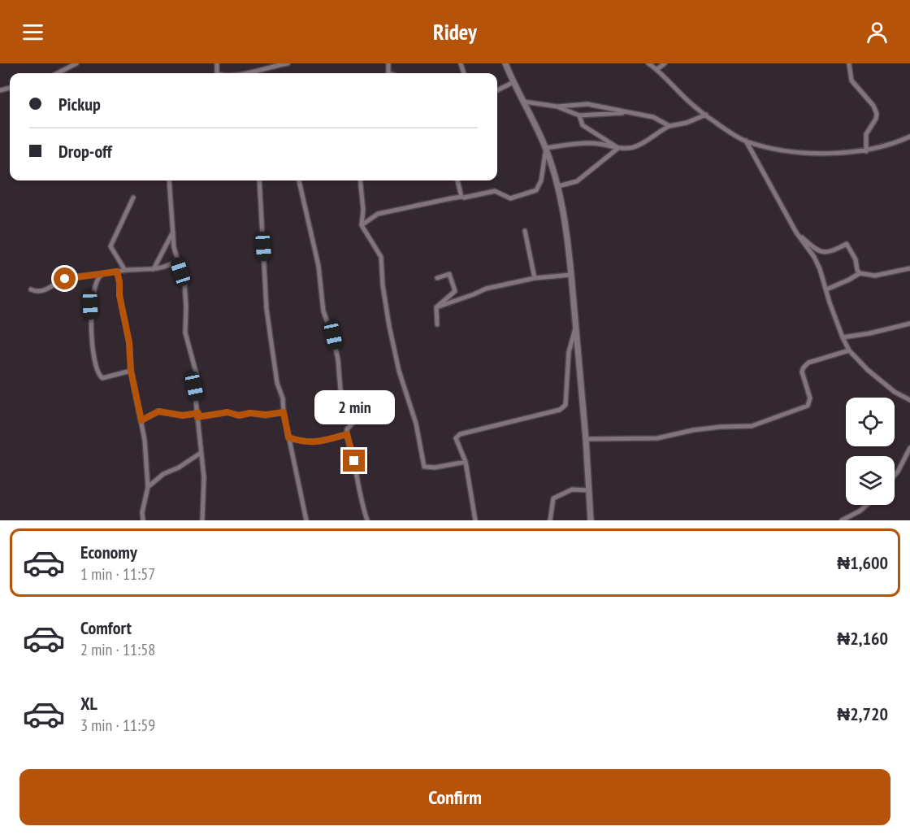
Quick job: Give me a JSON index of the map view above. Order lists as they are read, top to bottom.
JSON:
{
  "page": {
    "header": "Ridey",
    "banner": ["Pickup", "Drop-off"],
    "bubble": "2 min",
    "list": [
      {
        "name": "Economy",
        "note": "1 min · 11:57",
        "value": "₦1,600"
      },
      {
        "name": "Comfort",
        "note": "2 min · 11:58",
        "value": "₦2,160"
      },
      {
        "name": "XL",
        "note": "3 min · 11:59",
        "value": "₦2,720"
      }
    ],
    "buttons": "Confirm"
  }
}
